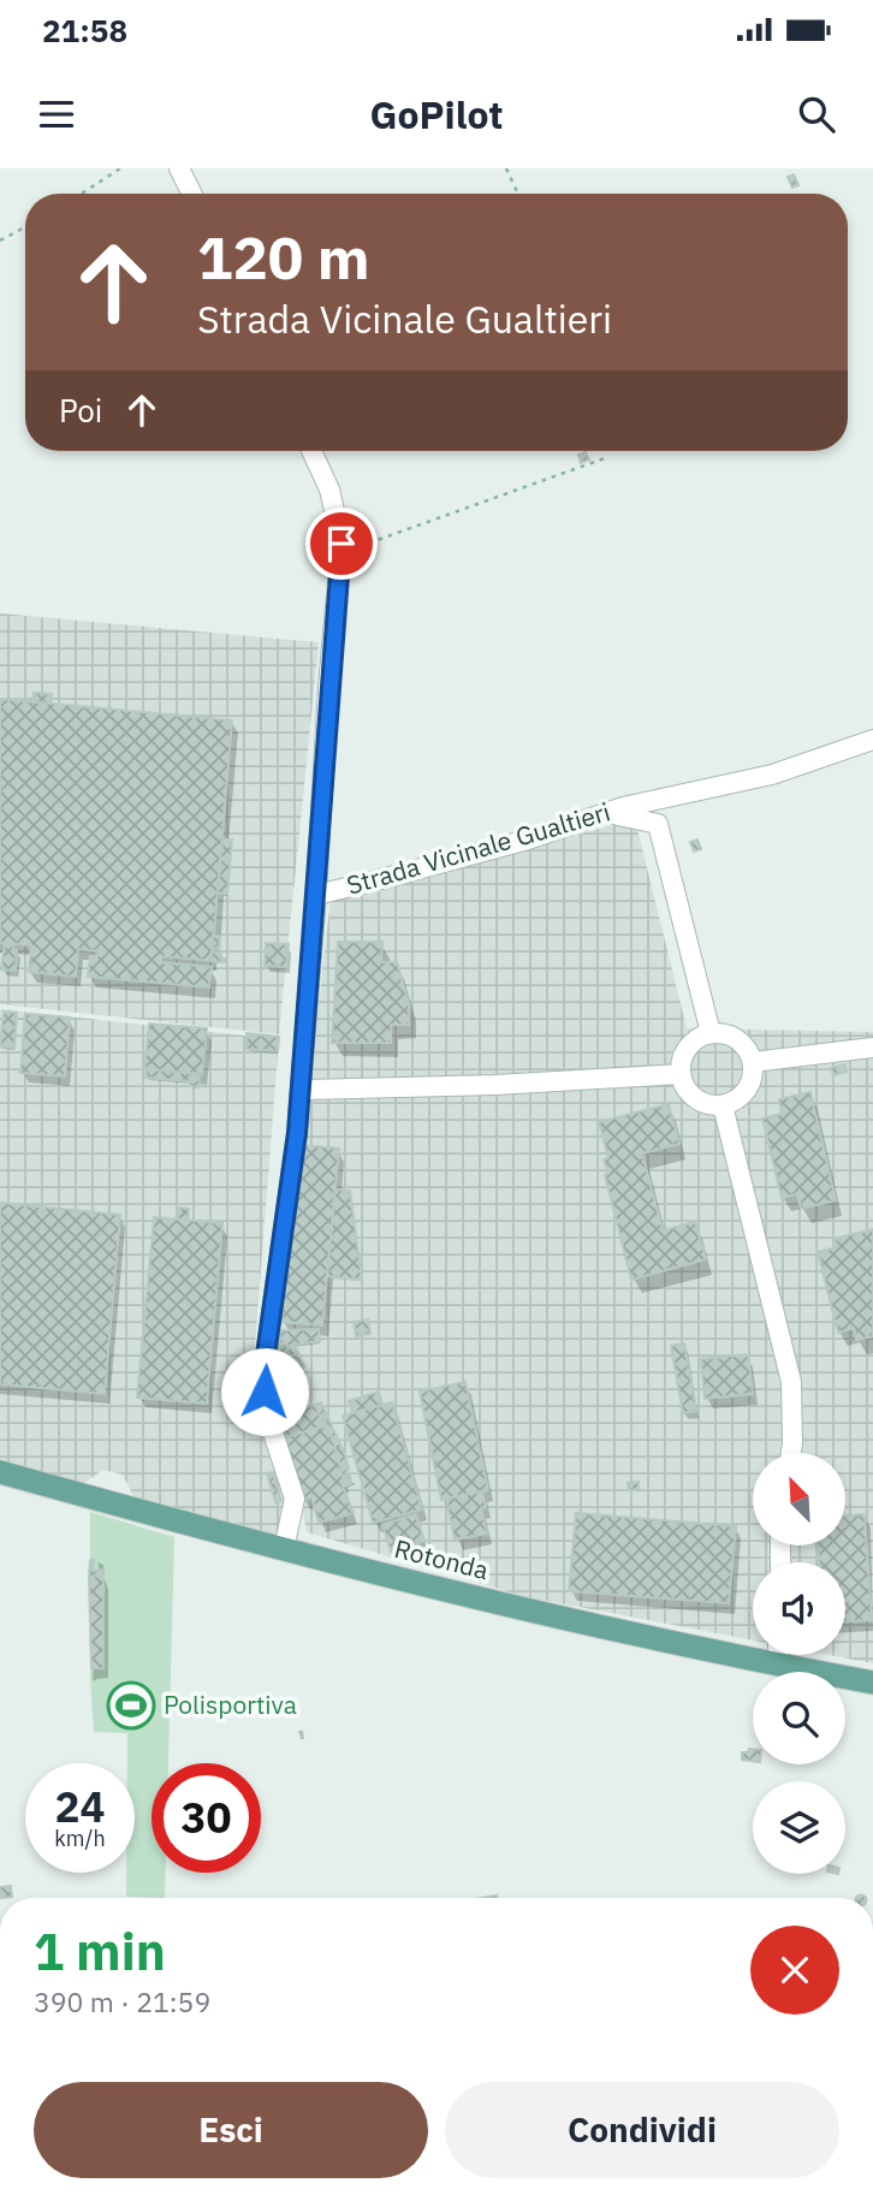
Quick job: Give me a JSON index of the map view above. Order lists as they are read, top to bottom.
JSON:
{
  "streets": {
    "main road": ["Rotonda"],
    "street": ["Strada Vicinale Gualtieri"]
  },
  "crossings": [
    ["Strada Vicinale Gualtieri", "Rotonda"]
  ],
  "places": {
    "sports": ["Polisportiva"]
  },
  "north": "top left",
  "page": {
    "status": "21:58",
    "header": "GoPilot",
    "turn": ["120 m", "Strada Vicinale Gualtieri"],
    "then": "Poi",
    "speed": "24 km/h",
    "limit": "30",
    "heading": ["1 min", "390 m · 21:59"],
    "buttons": ["Esci", "Condividi"]
  }
}
